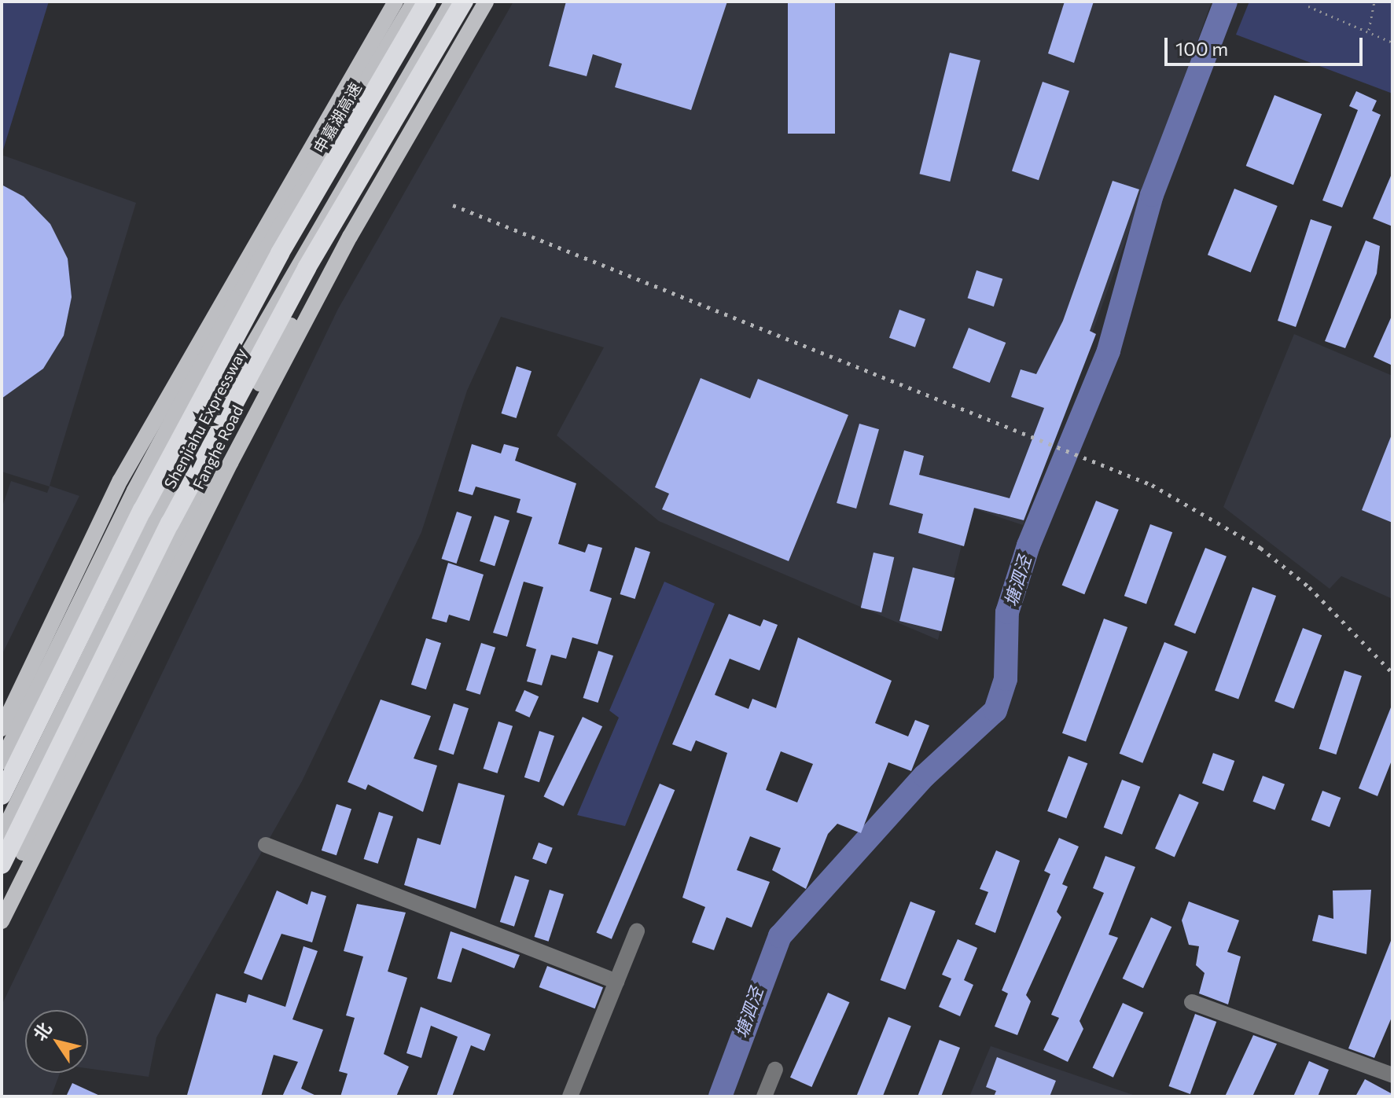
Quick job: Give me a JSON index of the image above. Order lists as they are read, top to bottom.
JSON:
{
  "streets": {
    "highway": ["申嘉湖高速", "Shenjiahu Expressway"],
    "main road": ["Fanghe Road"]
  },
  "crossings": [
    ["申嘉湖高速", "Shenjiahu Expressway"]
  ],
  "water": ["塘泗泾"],
  "scale_bar": "100 m",
  "north": "top left"
}
